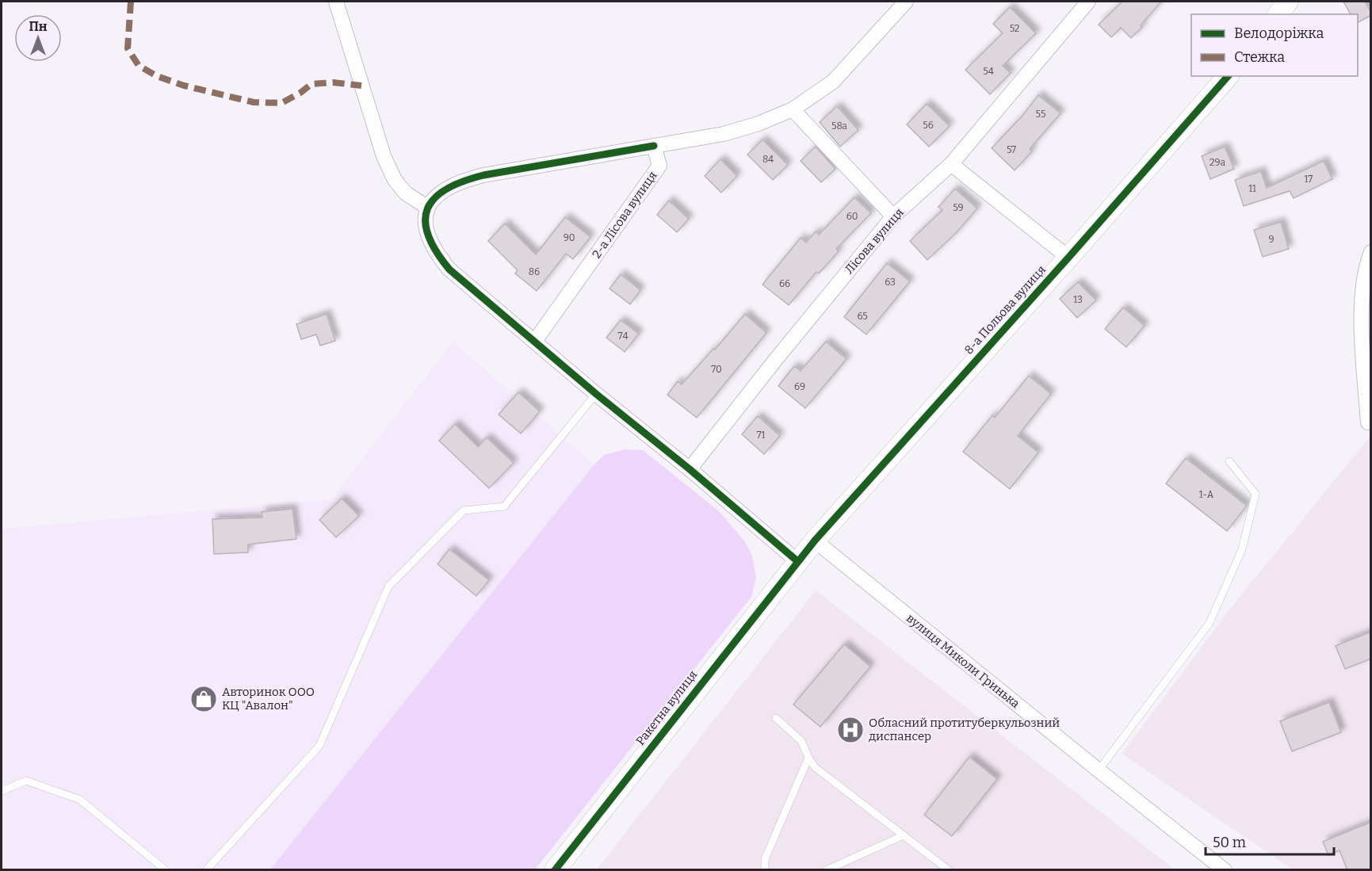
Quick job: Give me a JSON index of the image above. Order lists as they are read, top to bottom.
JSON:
{
  "streets": {
    "street": [
      "2-а Лісова вулиця",
      "Лісова вулиця",
      "8-а Польова вулиця",
      "вулиця Миколи Гринька",
      "Ракетна вулиця"
    ]
  },
  "crossings": [
    ["8-а Польова вулиця", "вулиця Миколи Гринька"],
    ["8-а Польова вулиця", "Ракетна вулиця"]
  ],
  "places": {
    "shop": ["Авторинок ООО КЦ \"Авалон\""],
    "hospital": ["Обласний протитуберкульозний диспансер"]
  },
  "house_numbers": [
    "52",
    "54",
    "55",
    "56",
    "58а",
    "57",
    "84",
    "29а",
    "17",
    "11",
    "59",
    "60",
    "90",
    "9",
    "86",
    "63",
    "66",
    "13",
    "65",
    "74",
    "70",
    "69",
    "71",
    "1-А"
  ],
  "legend": ["Велодоріжка", "Стежка"],
  "scale_bar": "50 m",
  "north": "top"
}
